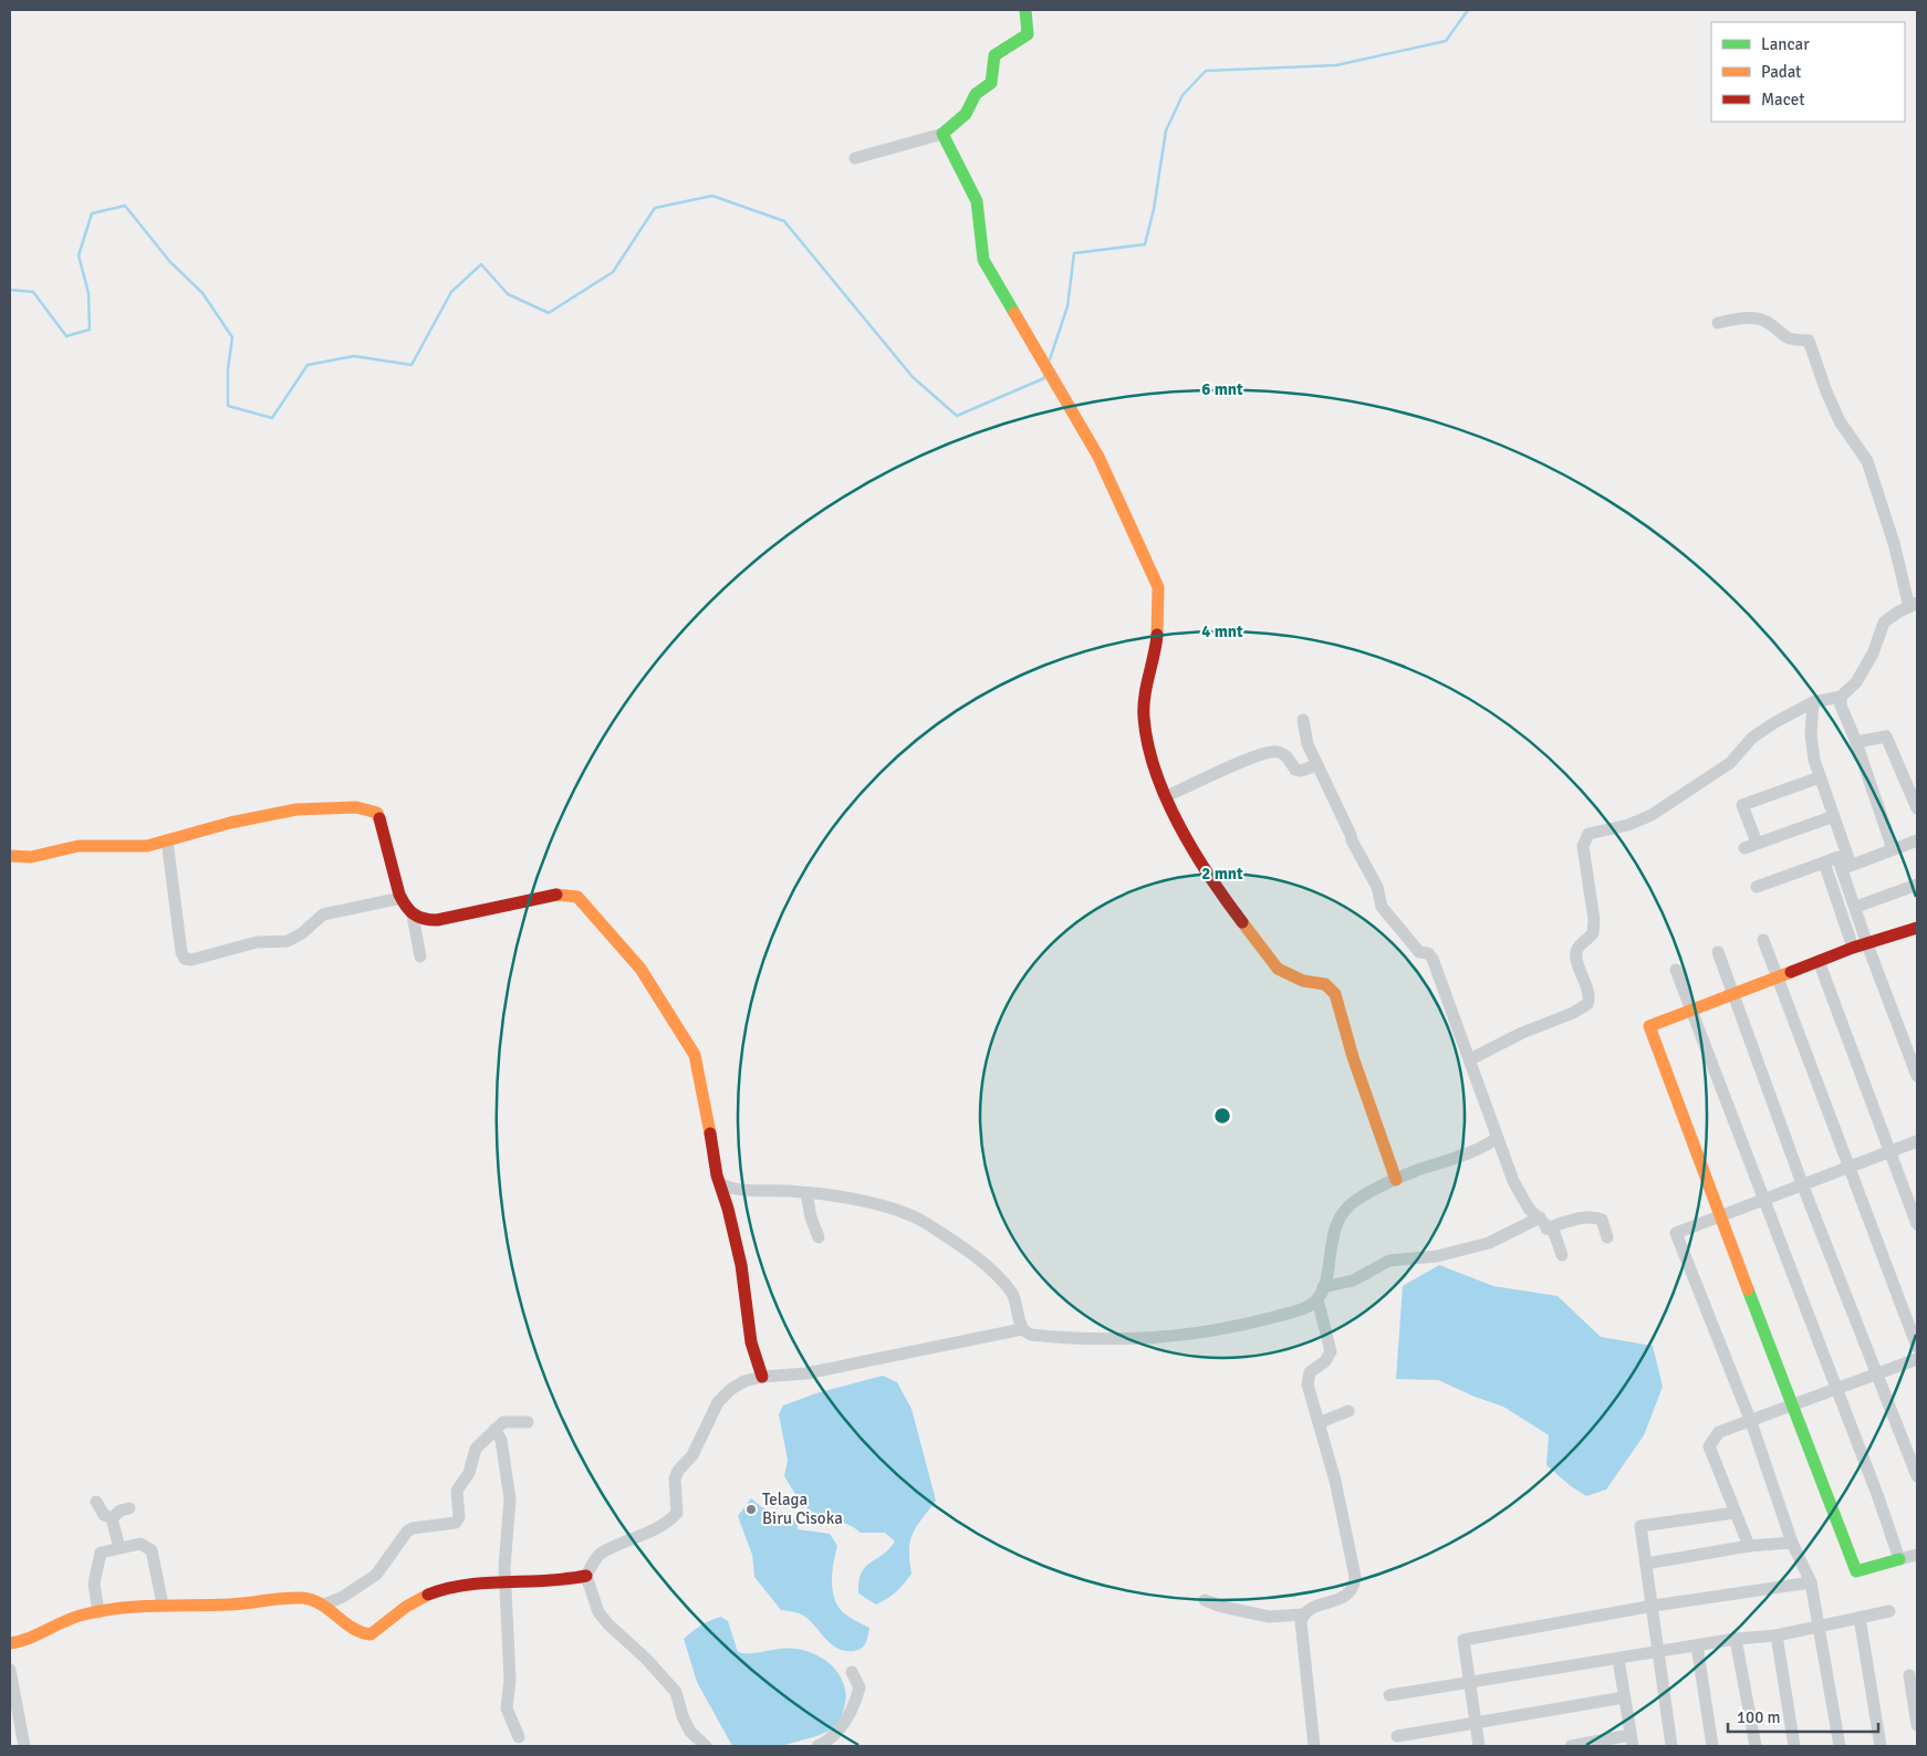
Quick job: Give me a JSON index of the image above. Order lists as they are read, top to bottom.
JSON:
{
  "places": ["Telaga Biru Cisoka"],
  "legend": ["Lancar", "Padat", "Macet"],
  "scale_bar": "100 m",
  "rings": ["6 mnt", "4 mnt", "2 mnt"]
}
